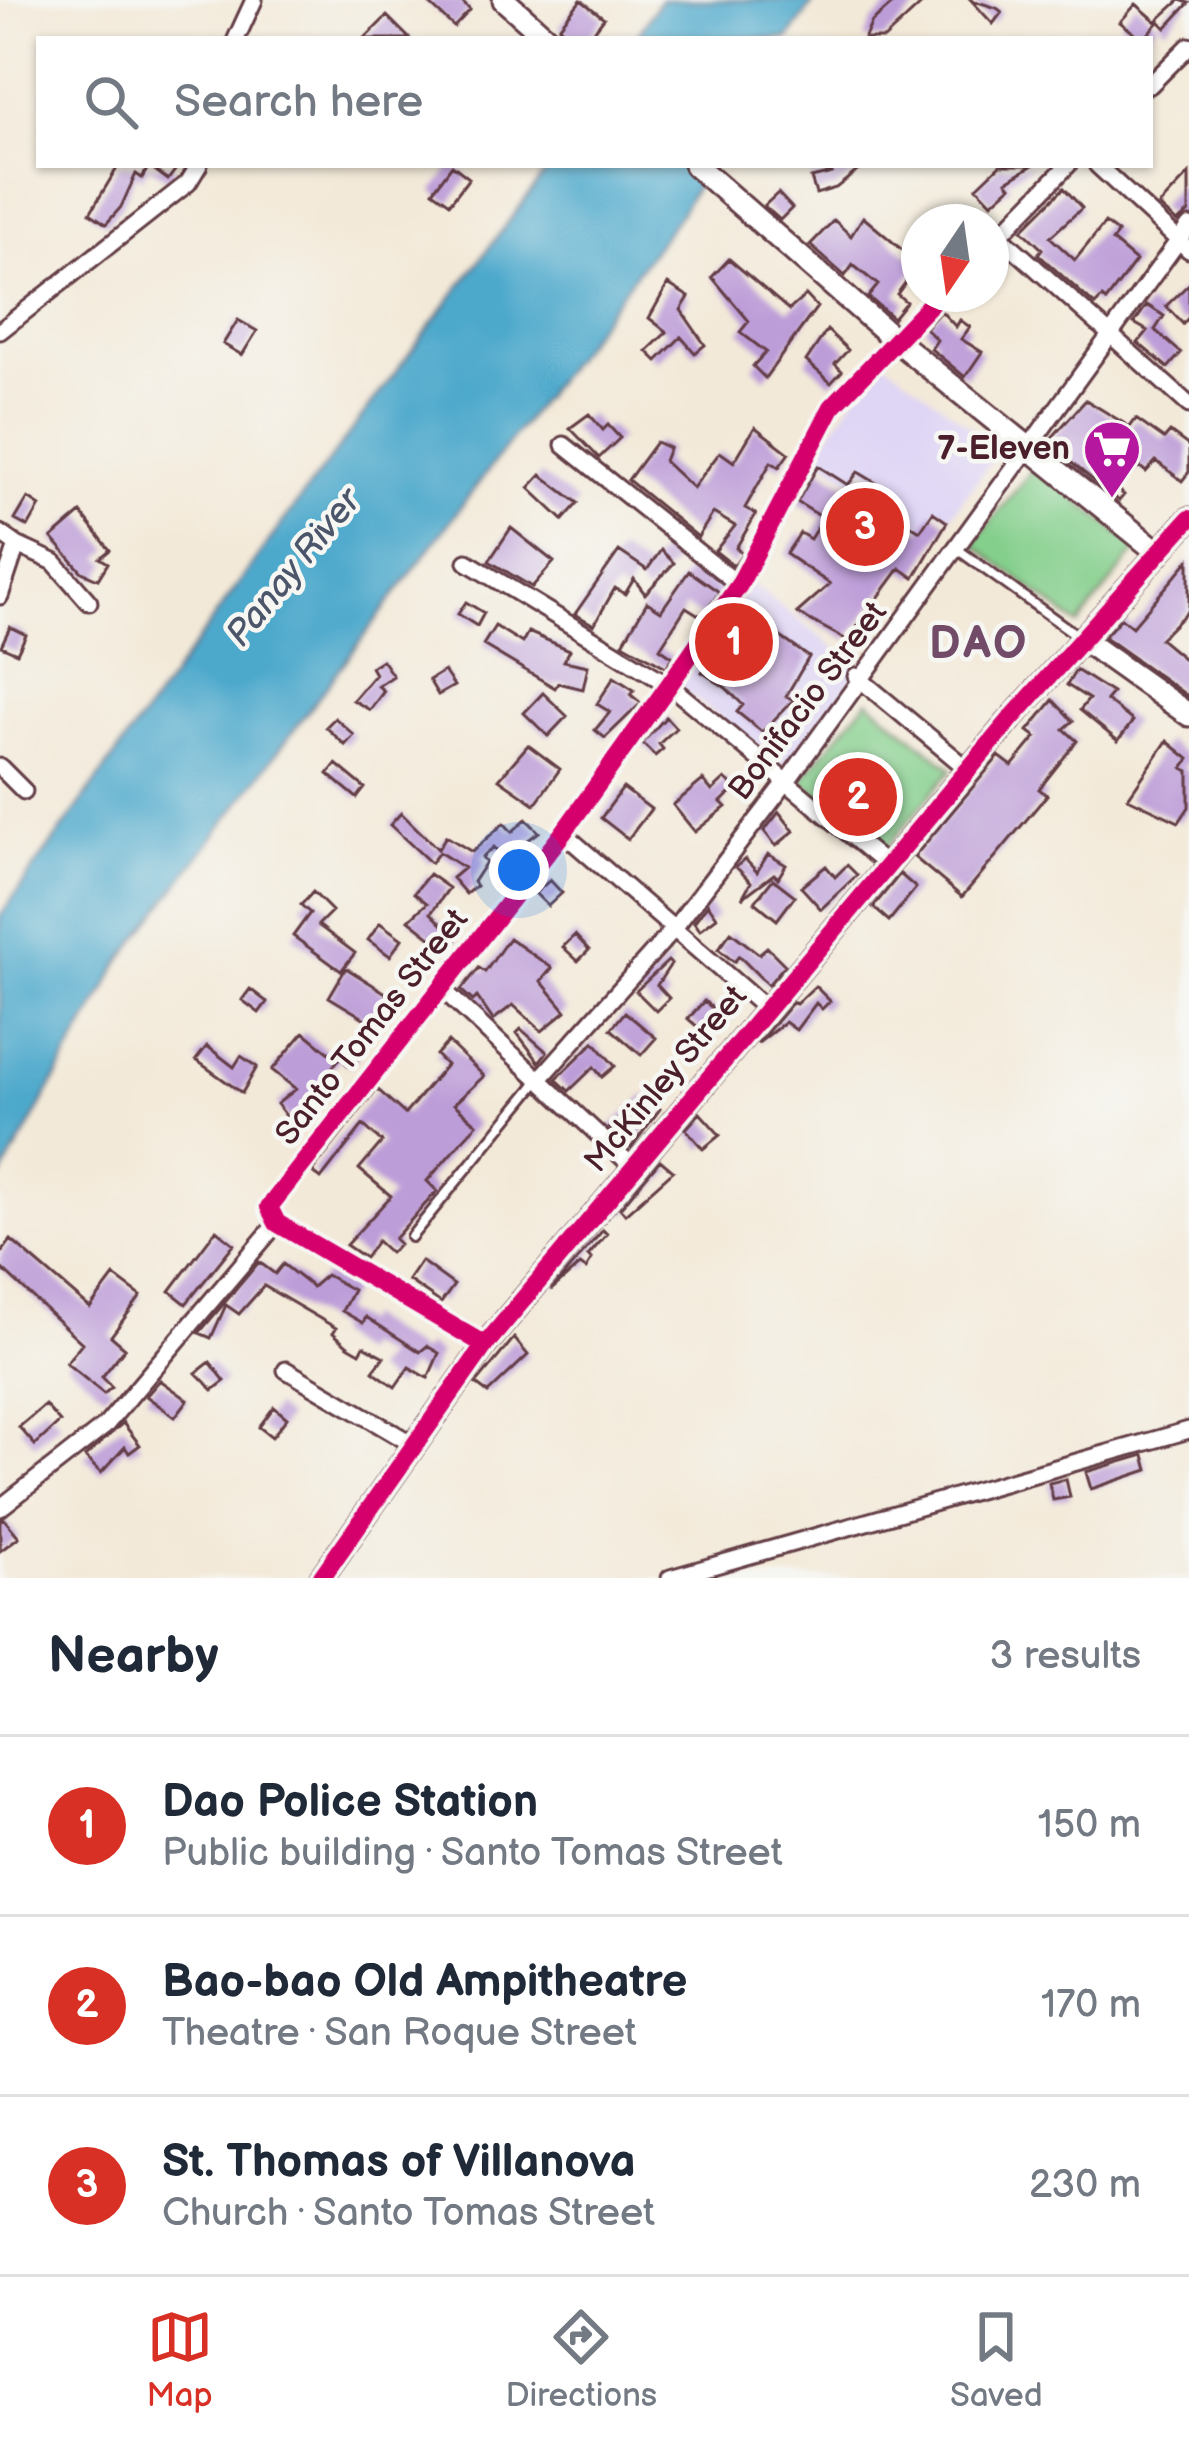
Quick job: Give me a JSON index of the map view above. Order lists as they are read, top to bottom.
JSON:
{
  "streets": {
    "street": ["Bonifacio Street", "Santo Tomas Street", "McKinley Street"]
  },
  "districts": ["DAO"],
  "water": ["Panay River"],
  "places": {
    "supermarket": ["7-Eleven"]
  },
  "north": "bottom",
  "page": {
    "search": "Search here",
    "pins": ["3", "1", "2"],
    "heading": ["Nearby", "3 results"],
    "list": [
      {
        "mark": "1",
        "name": "Dao Police Station",
        "note": "Public building · Santo Tomas Street",
        "value": "150 m"
      },
      {
        "mark": "2",
        "name": "Bao-bao Old Ampitheatre",
        "note": "Theatre · San Roque Street",
        "value": "170 m"
      },
      {
        "mark": "3",
        "name": "St. Thomas of Villanova",
        "note": "Church · Santo Tomas Street",
        "value": "230 m"
      }
    ],
    "nav": ["Map", "Directions", "Saved"]
  }
}
